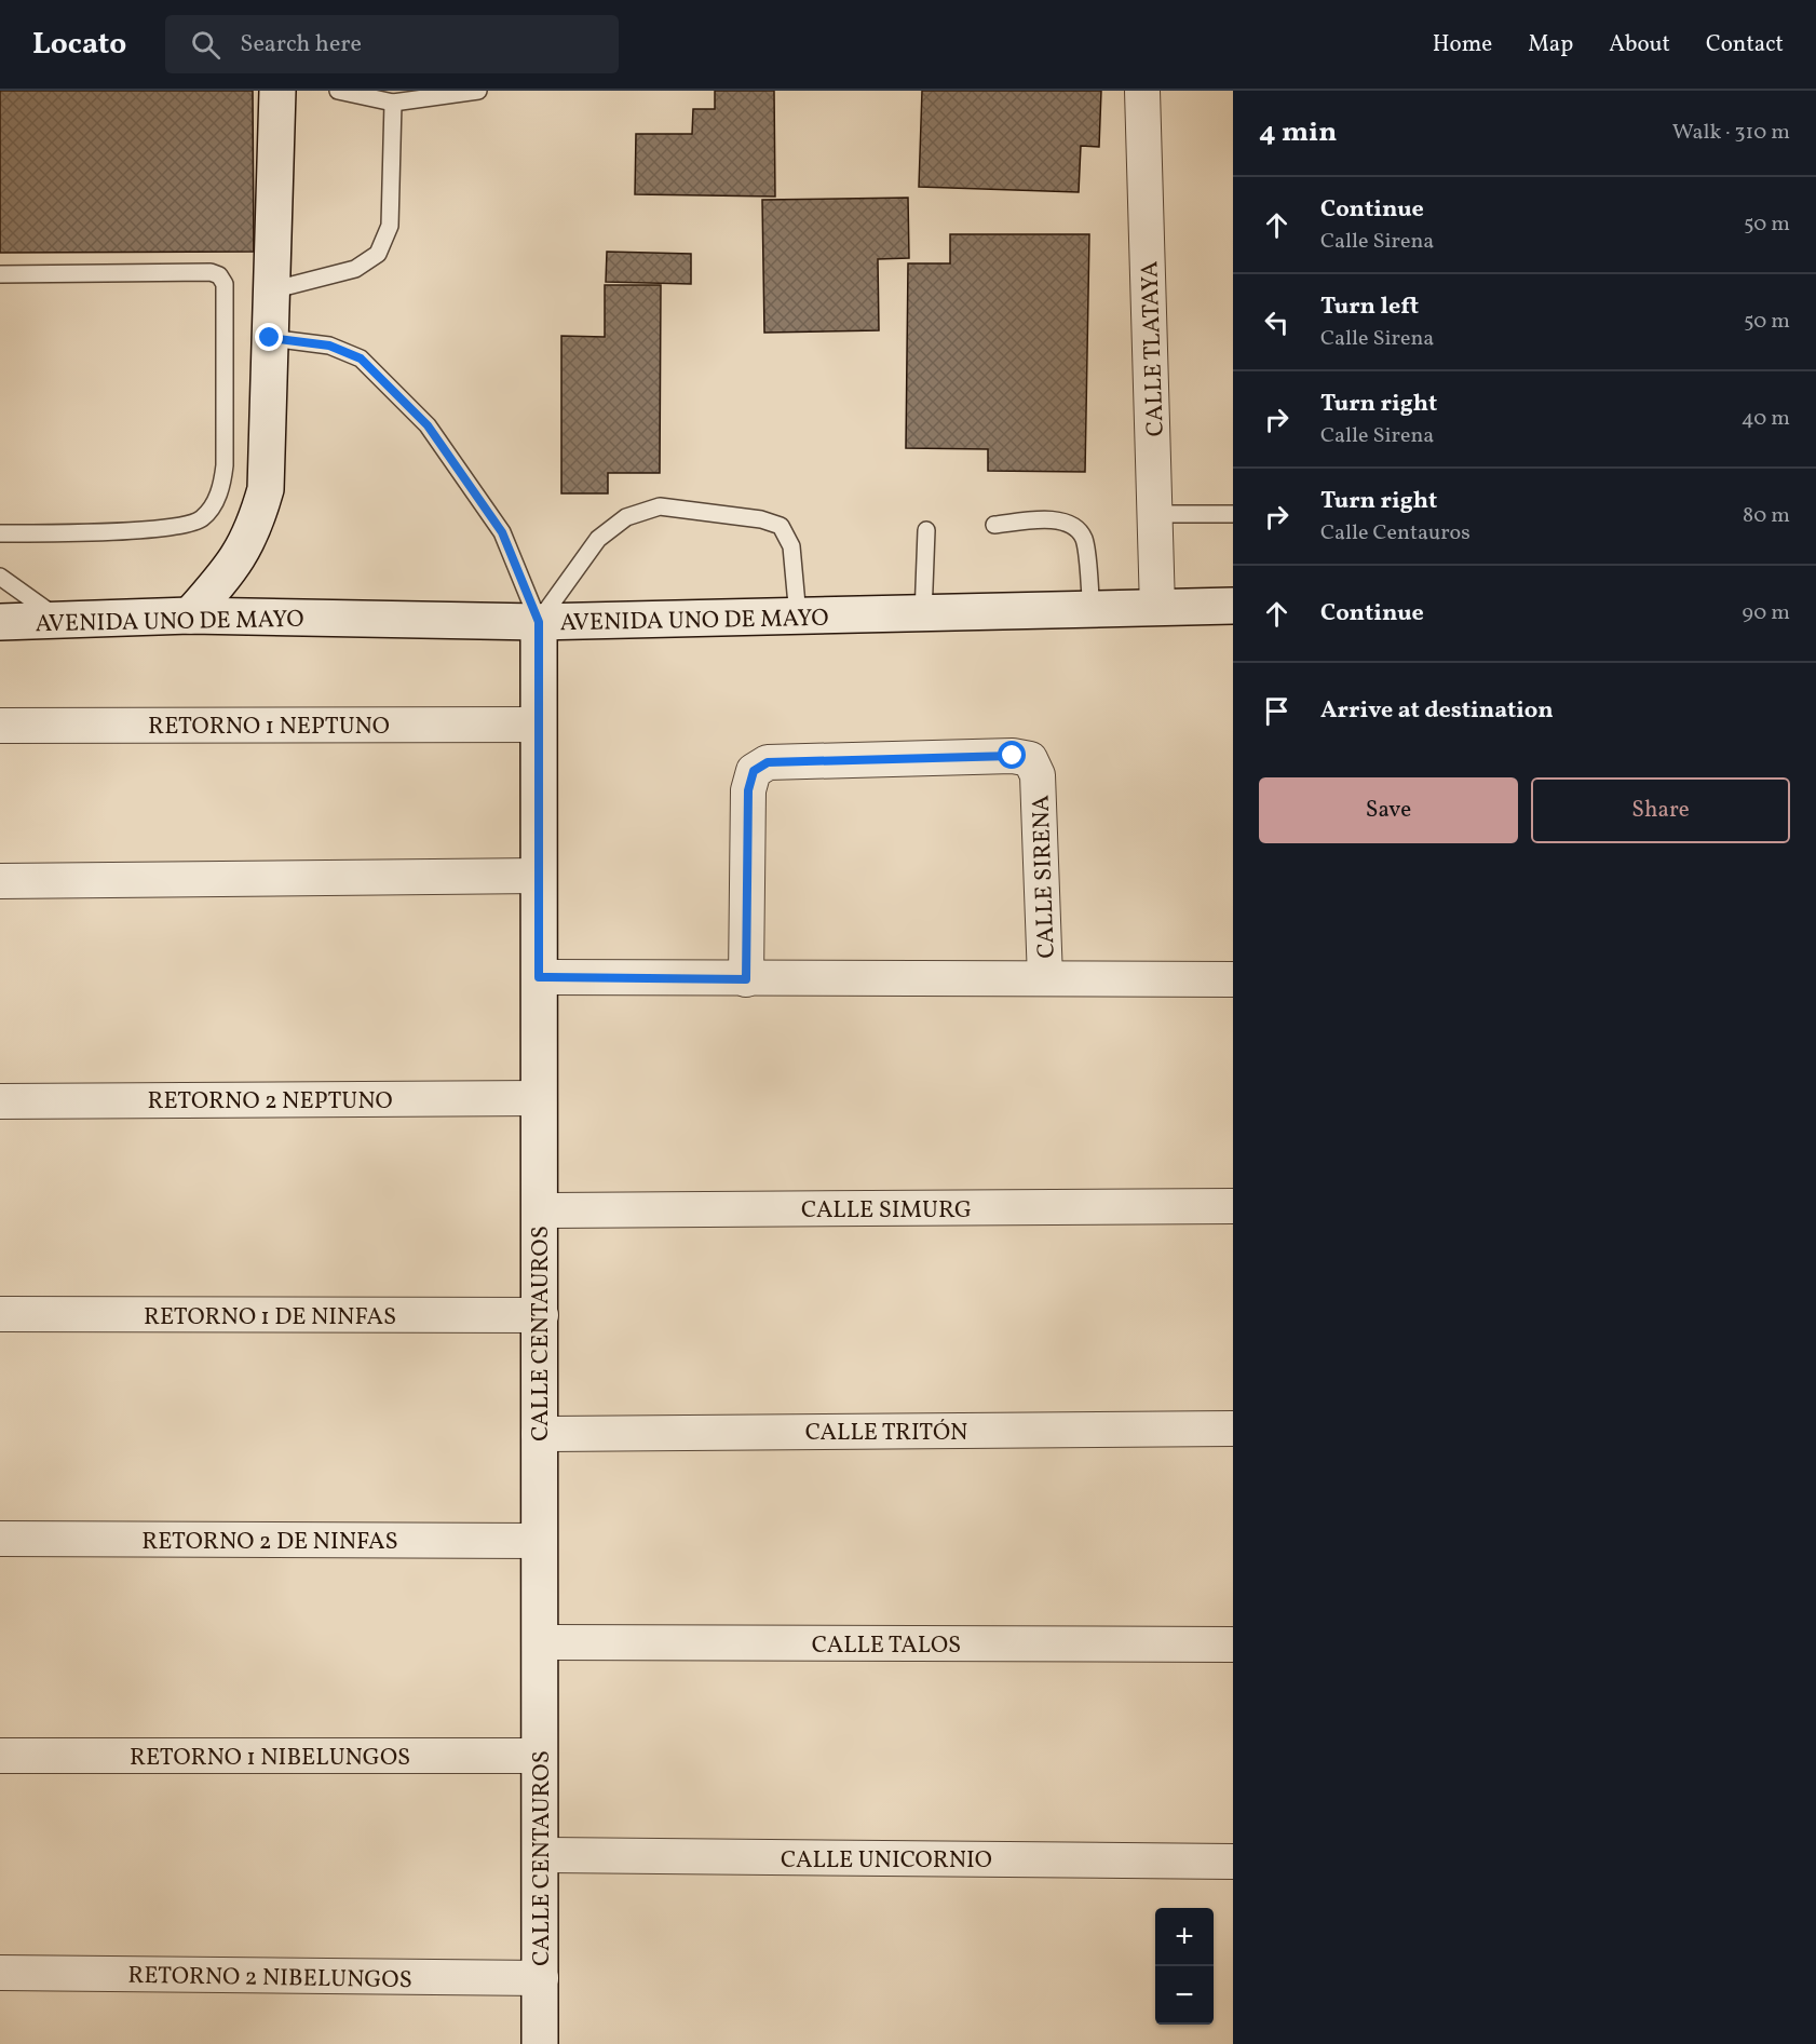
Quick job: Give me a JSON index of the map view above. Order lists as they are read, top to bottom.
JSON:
{
  "streets": {
    "street": [
      "CALLE TLATAYA",
      "AVENIDA UNO DE MAYO",
      "RETORNO 1 NEPTUNO",
      "CALLE SIRENA",
      "RETORNO 2 NEPTUNO",
      "CALLE SIMURG",
      "RETORNO 1 DE NINFAS",
      "CALLE CENTAUROS",
      "CALLE TRITÓN",
      "RETORNO 2 DE NINFAS",
      "CALLE TALOS",
      "RETORNO 1 NIBELUNGOS",
      "CALLE UNICORNIO",
      "RETORNO 2 NIBELUNGOS"
    ]
  },
  "crossings": [
    ["CALLE TLATAYA", "AVENIDA UNO DE MAYO"],
    ["AVENIDA UNO DE MAYO", "CALLE CENTAUROS"],
    ["RETORNO 1 NEPTUNO", "CALLE CENTAUROS"],
    ["CALLE SIRENA", "CALLE CENTAUROS"],
    ["RETORNO 2 NEPTUNO", "CALLE CENTAUROS"],
    ["CALLE SIMURG", "CALLE CENTAUROS"],
    ["RETORNO 1 DE NINFAS", "CALLE CENTAUROS"],
    ["CALLE CENTAUROS", "CALLE TRITÓN"],
    ["CALLE CENTAUROS", "RETORNO 2 DE NINFAS"],
    ["CALLE CENTAUROS", "CALLE TALOS"],
    ["CALLE CENTAUROS", "RETORNO 1 NIBELUNGOS"],
    ["CALLE CENTAUROS", "CALLE UNICORNIO"],
    ["CALLE CENTAUROS", "RETORNO 2 NIBELUNGOS"]
  ],
  "page": {
    "header": "Locato",
    "search": "Search here",
    "nav": [
      "Home",
      "Map",
      "About",
      "Contact"
    ],
    "heading": ["4 min", "Walk · 310 m"],
    "list": [
      ["Continue", "Calle Sirena", "50 m"],
      ["Turn left", "Calle Sirena", "50 m"],
      ["Turn right", "Calle Sirena", "40 m"],
      ["Turn right", "Calle Centauros", "80 m"],
      ["Continue", "90 m"],
      "Arrive at destination"
    ],
    "buttons": ["Save", "Share"],
    "map_buttons": ["+", "−"]
  }
}
